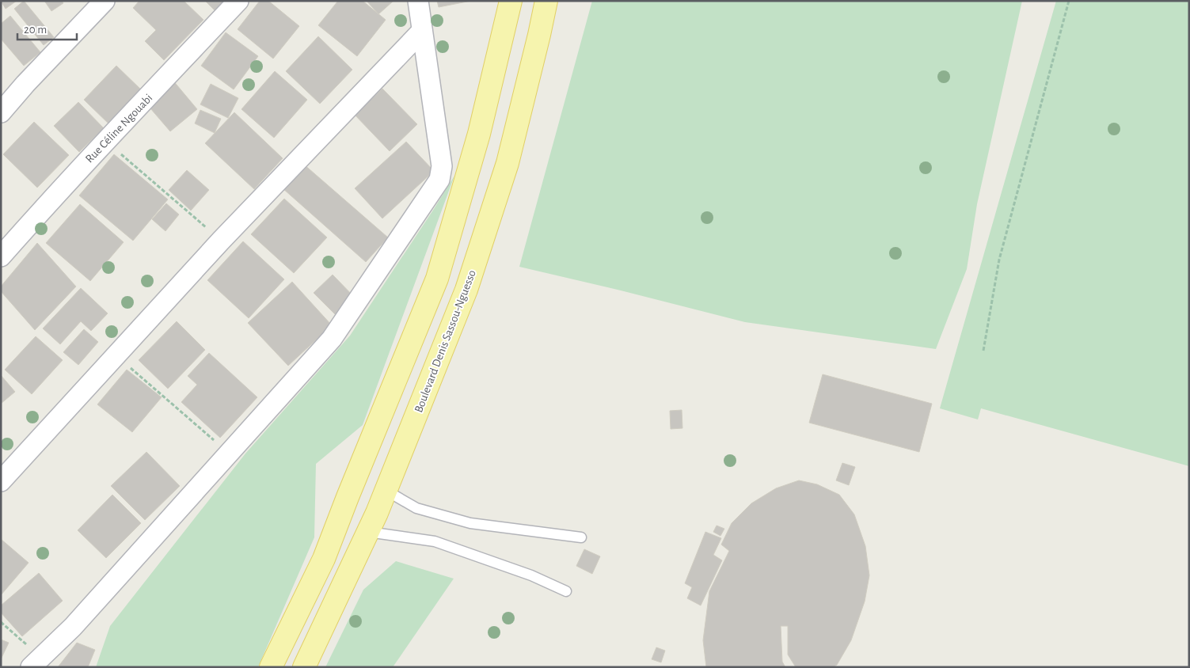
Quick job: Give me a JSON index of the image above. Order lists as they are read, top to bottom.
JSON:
{
  "streets": {
    "main road": ["Boulevard Denis Sassou-Nguesso"],
    "street": ["Rue Céline Ngouabi"]
  },
  "scale_bar": "20 m"
}
